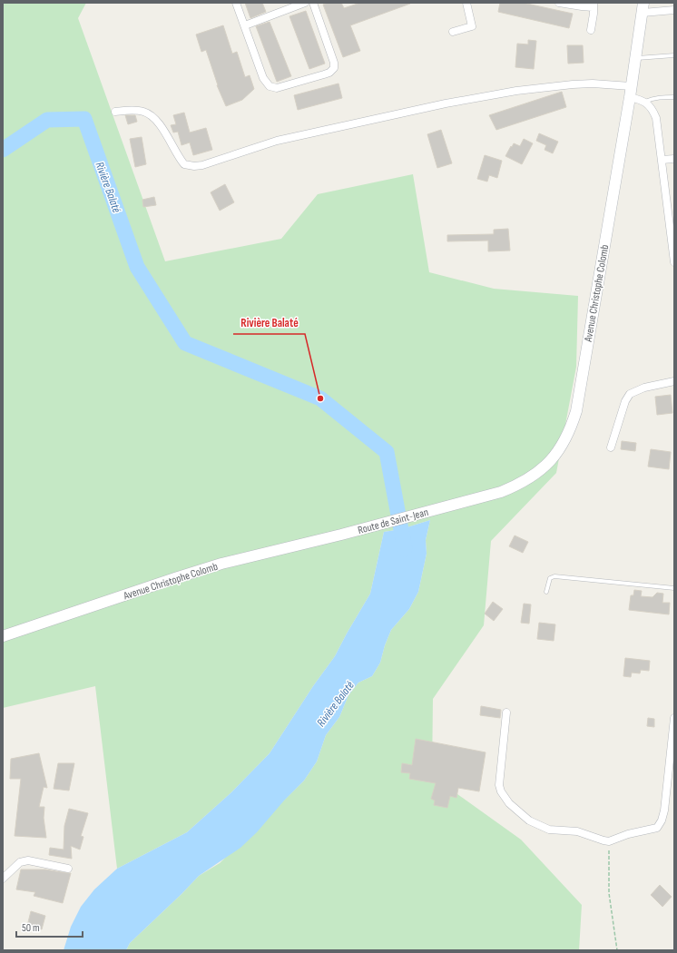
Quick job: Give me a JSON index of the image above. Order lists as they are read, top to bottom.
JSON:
{
  "streets": {
    "street": ["Avenue Christophe Colomb", "Route de Saint-Jean"]
  },
  "crossings": [
    ["Avenue Christophe Colomb", "Route de Saint-Jean"]
  ],
  "water": ["Rivière Balaté"],
  "places": ["Rivière Balaté"],
  "scale_bar": "50 m"
}
